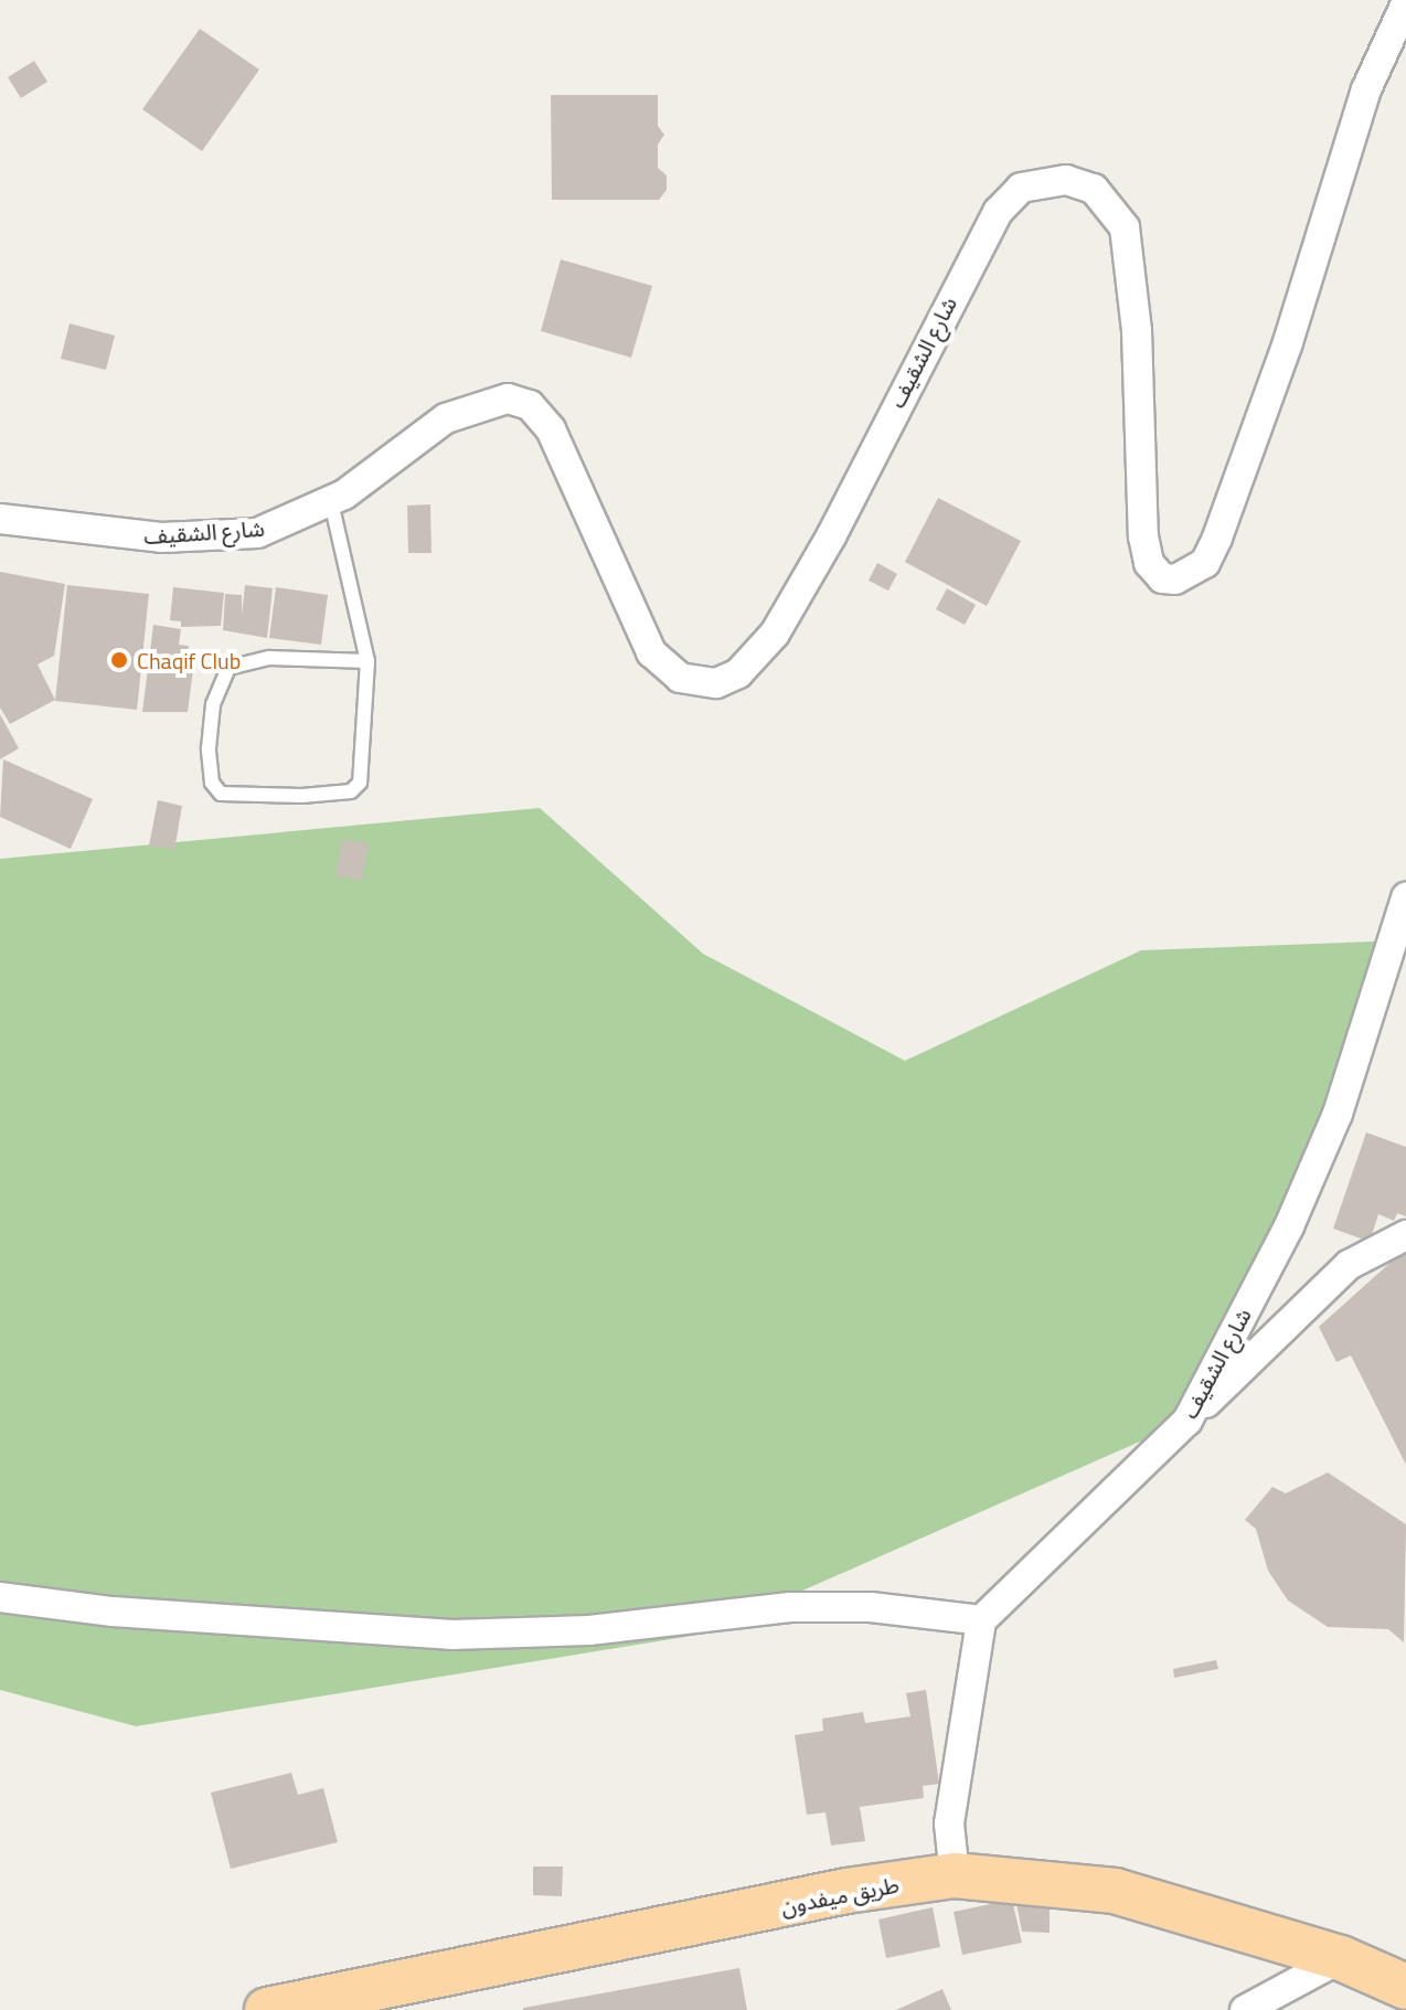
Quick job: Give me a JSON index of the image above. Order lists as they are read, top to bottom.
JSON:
{
  "streets": {
    "main road": ["طريق ميفدون"],
    "street": ["شارع الشقيف"]
  },
  "places": ["Chaqif Club"]
}
